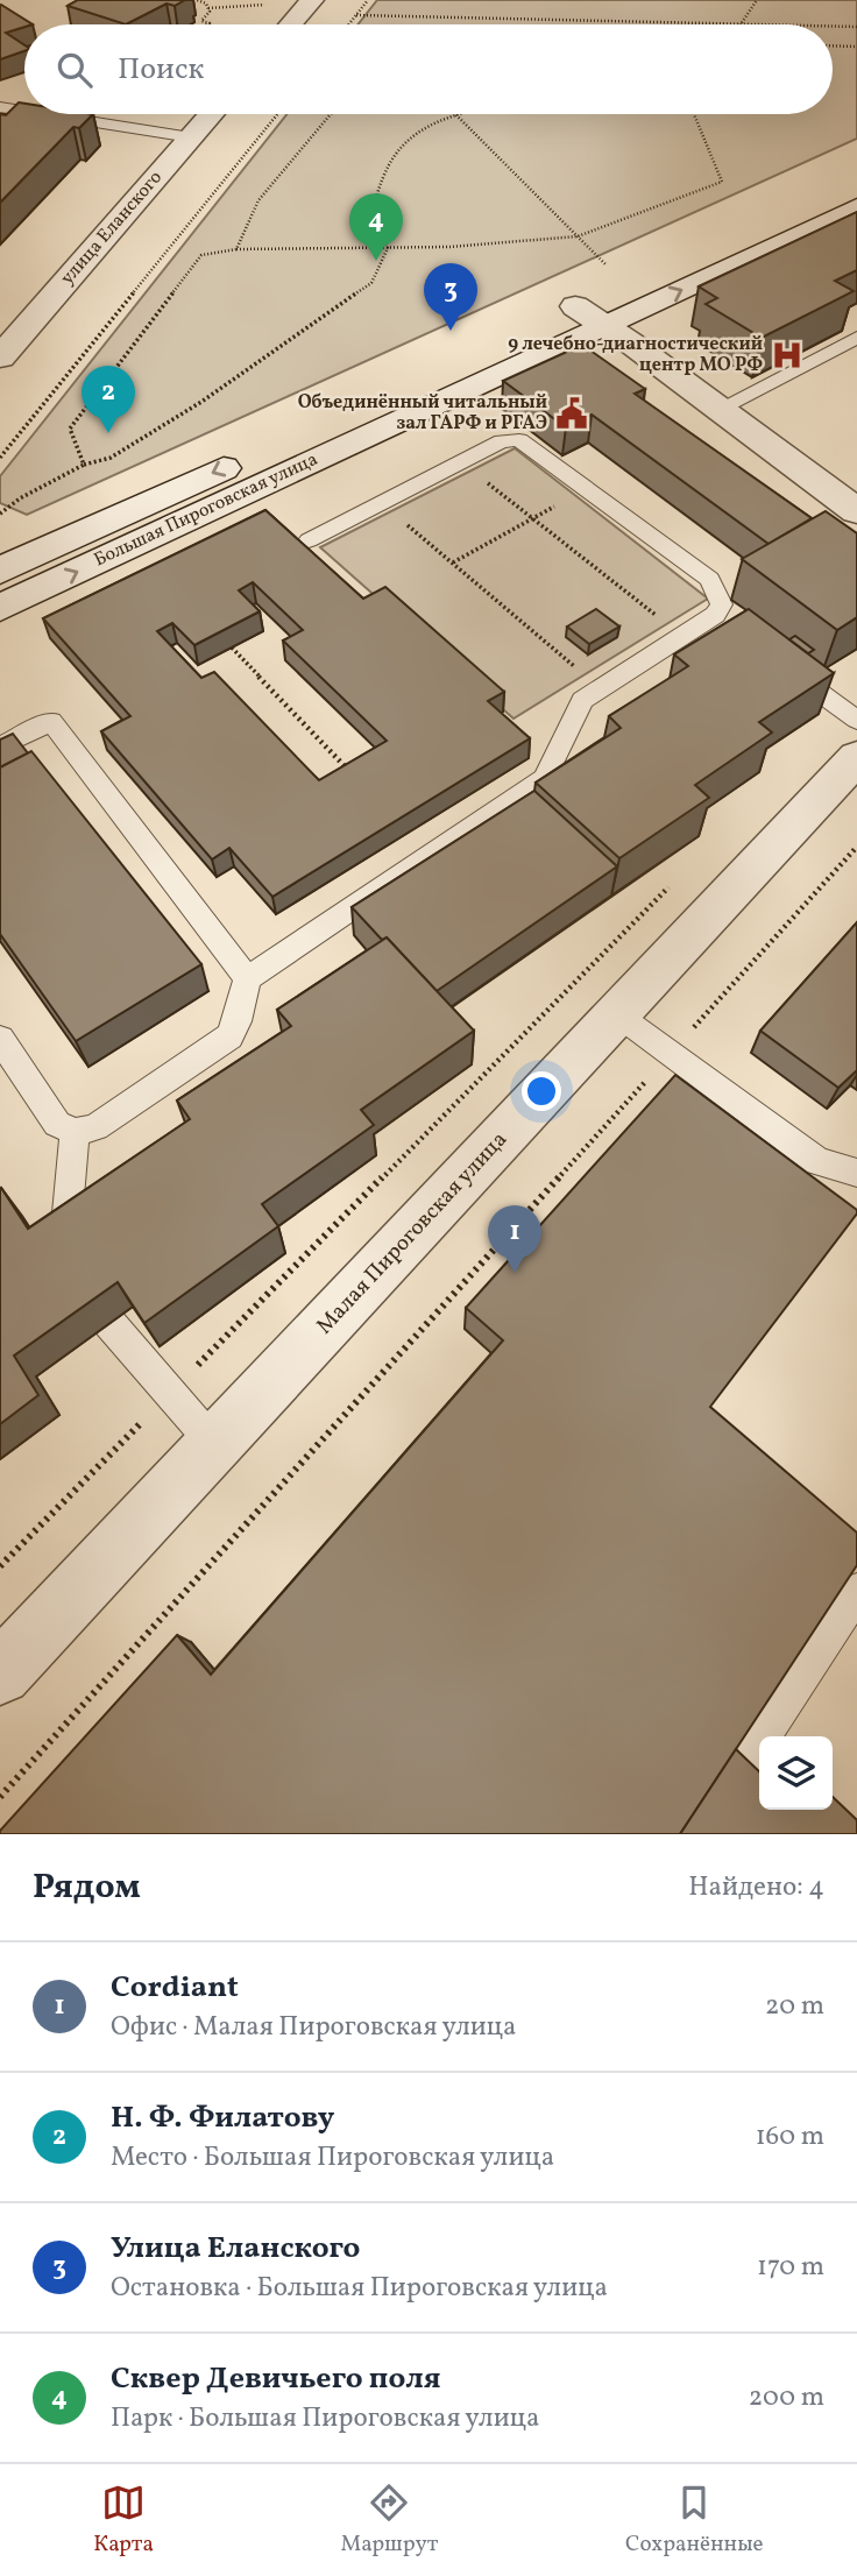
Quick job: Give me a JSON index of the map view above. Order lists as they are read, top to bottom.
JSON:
{
  "streets": {
    "street": ["улица Еланского", "Большая Пироговская улица", "Малая Пироговская улица"]
  },
  "places": {
    "hospital": ["9 лечебно-диагностический центр МО РФ"],
    "public building": ["Объединённый читальный зал ГАРФ и РГАЭ"]
  },
  "page": {
    "search": "Поиск",
    "pins": [
      "4",
      "3",
      "2",
      "1"
    ],
    "heading": ["Рядом", "Найдено: 4"],
    "list": [
      {
        "mark": "1",
        "name": "Cordiant",
        "note": "Офис · Малая Пироговская улица",
        "value": "20 m"
      },
      {
        "mark": "2",
        "name": "Н. Ф. Филатову",
        "note": "Место · Большая Пироговская улица",
        "value": "160 m"
      },
      {
        "mark": "3",
        "name": "Улица Еланского",
        "note": "Остановка · Большая Пироговская улица",
        "value": "170 m"
      },
      {
        "mark": "4",
        "name": "Сквер Девичьего поля",
        "note": "Парк · Большая Пироговская улица",
        "value": "200 m"
      }
    ],
    "nav": ["Карта", "Маршрут", "Сохранённые"]
  }
}
